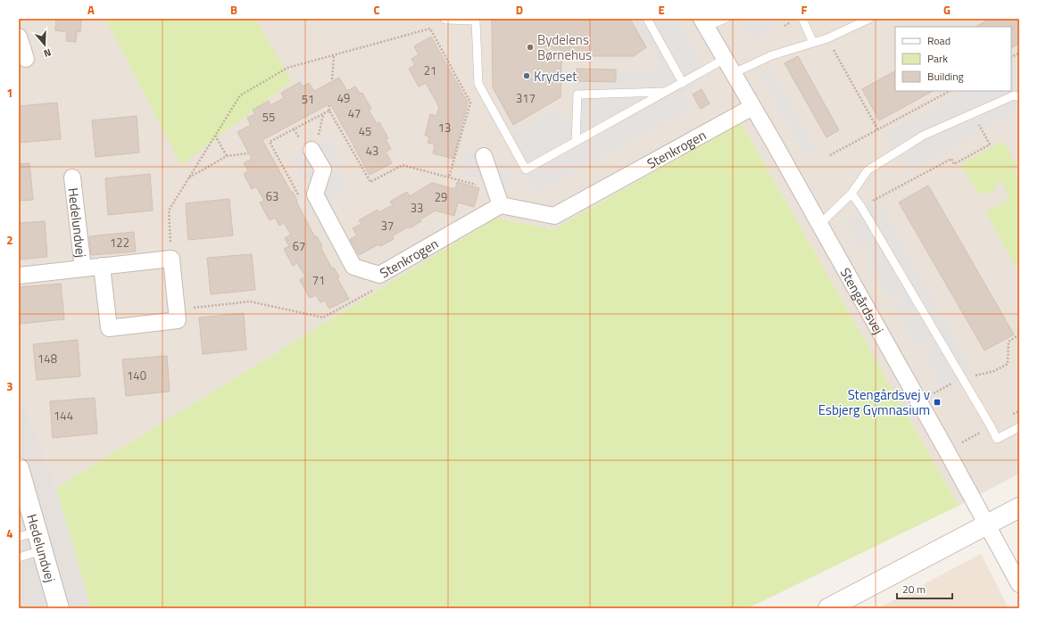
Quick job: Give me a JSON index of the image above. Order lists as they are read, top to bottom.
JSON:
{
  "streets": {
    "street": ["Stenkrogen", "Hedelundvej", "Stengårdsvej"]
  },
  "crossings": [
    ["Stenkrogen", "Stengårdsvej"]
  ],
  "places": {
    "other": ["Bydelens Børnehus", "Krydset"],
    "transit": ["Stengårdsvej v Esbjerg Gymnasium"]
  },
  "house_numbers": [
    "21",
    "49",
    "317",
    "51",
    "47",
    "55",
    "13",
    "45",
    "43",
    "63",
    "29",
    "33",
    "37",
    "122",
    "67",
    "71",
    "148",
    "140",
    "144"
  ],
  "legend": ["Road", "Park", "Building"],
  "scale_bar": "20 m",
  "north": "bottom",
  "grid": {
    "columns": [
      "A",
      "B",
      "C",
      "D",
      "E",
      "F",
      "G"
    ],
    "rows": [
      "1",
      "2",
      "3",
      "4"
    ]
  }
}
